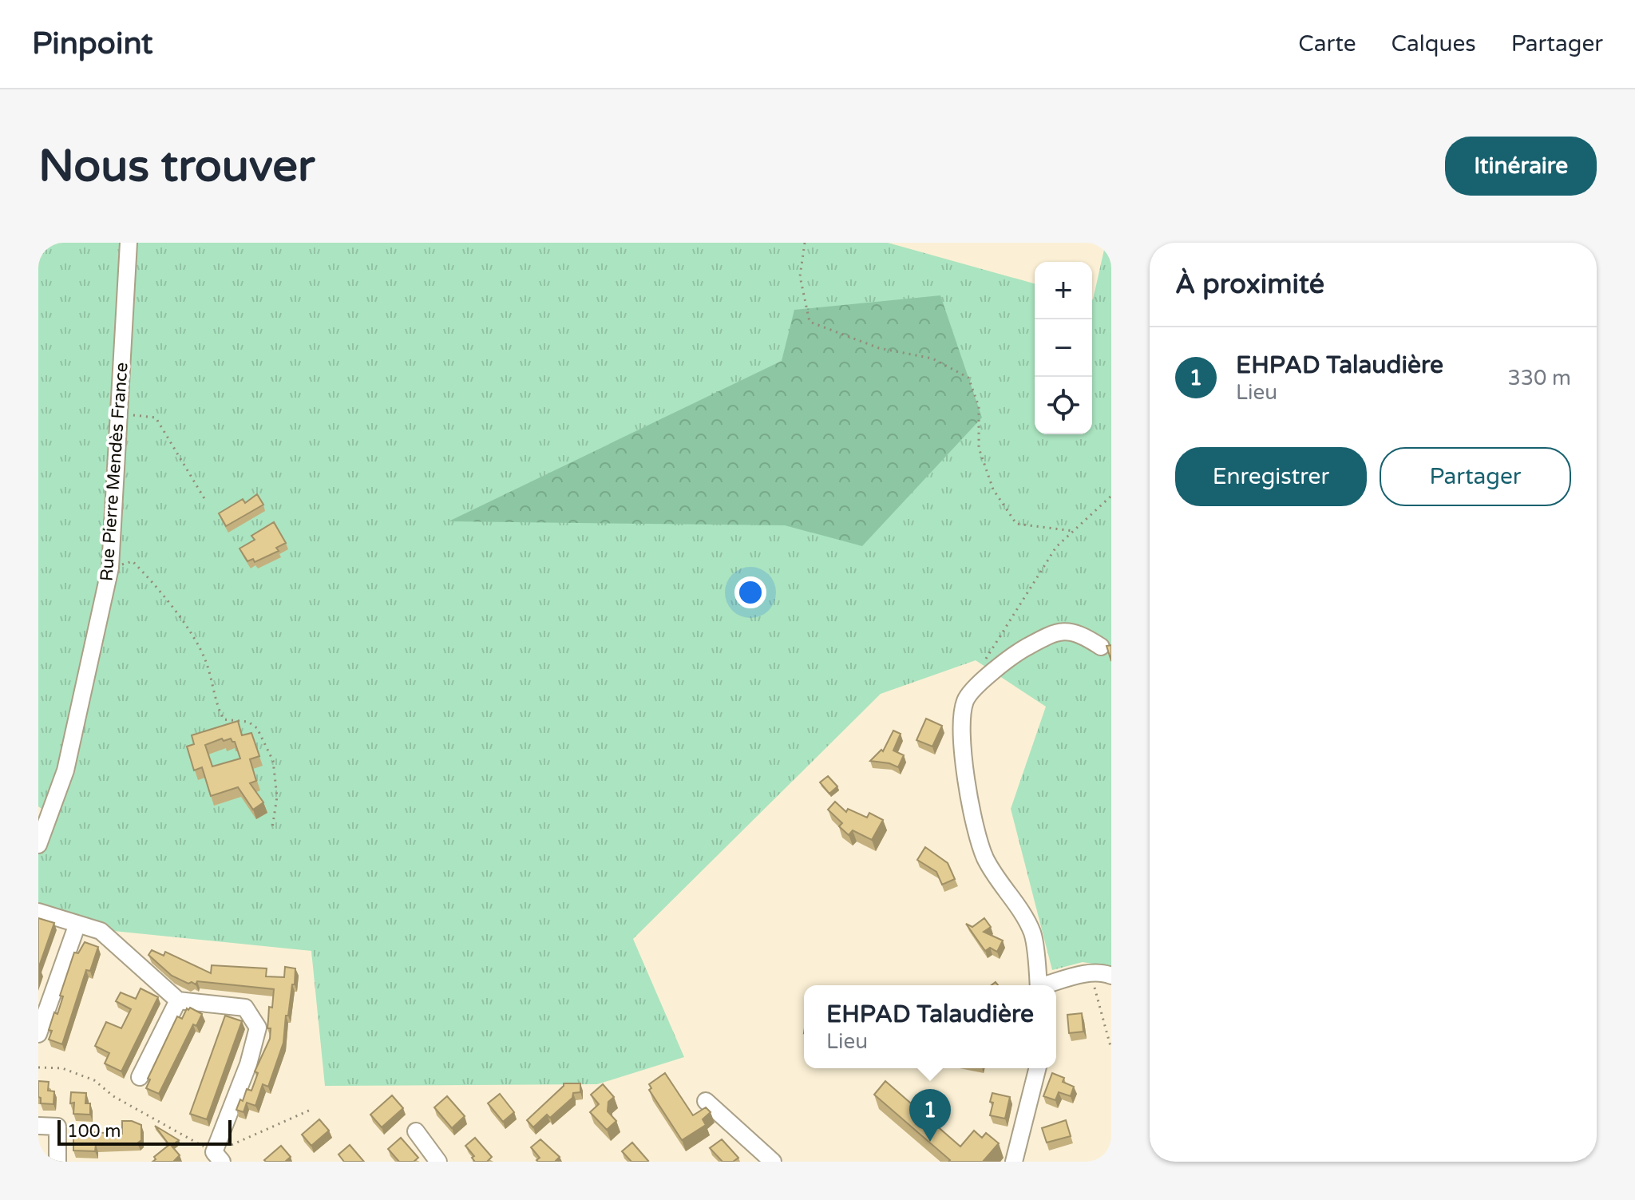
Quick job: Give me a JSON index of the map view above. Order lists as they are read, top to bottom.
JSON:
{
  "streets": {
    "street": ["Rue Pierre Mendès France"]
  },
  "scale_bar": "100 m",
  "page": {
    "header": "Pinpoint",
    "nav": ["Carte", "Calques", "Partager"],
    "buttons": [
      "Itinéraire",
      ["Enregistrer", "Partager"]
    ],
    "title": "Nous trouver",
    "heading": "À proximité",
    "map_buttons": ["+", "−"],
    "list": [
      {
        "mark": "1",
        "name": "EHPAD Talaudière",
        "note": "Lieu",
        "value": "330 m"
      }
    ],
    "popup": ["EHPAD Talaudière", "Lieu"],
    "pins": "1",
    "scale": "100 m"
  }
}
